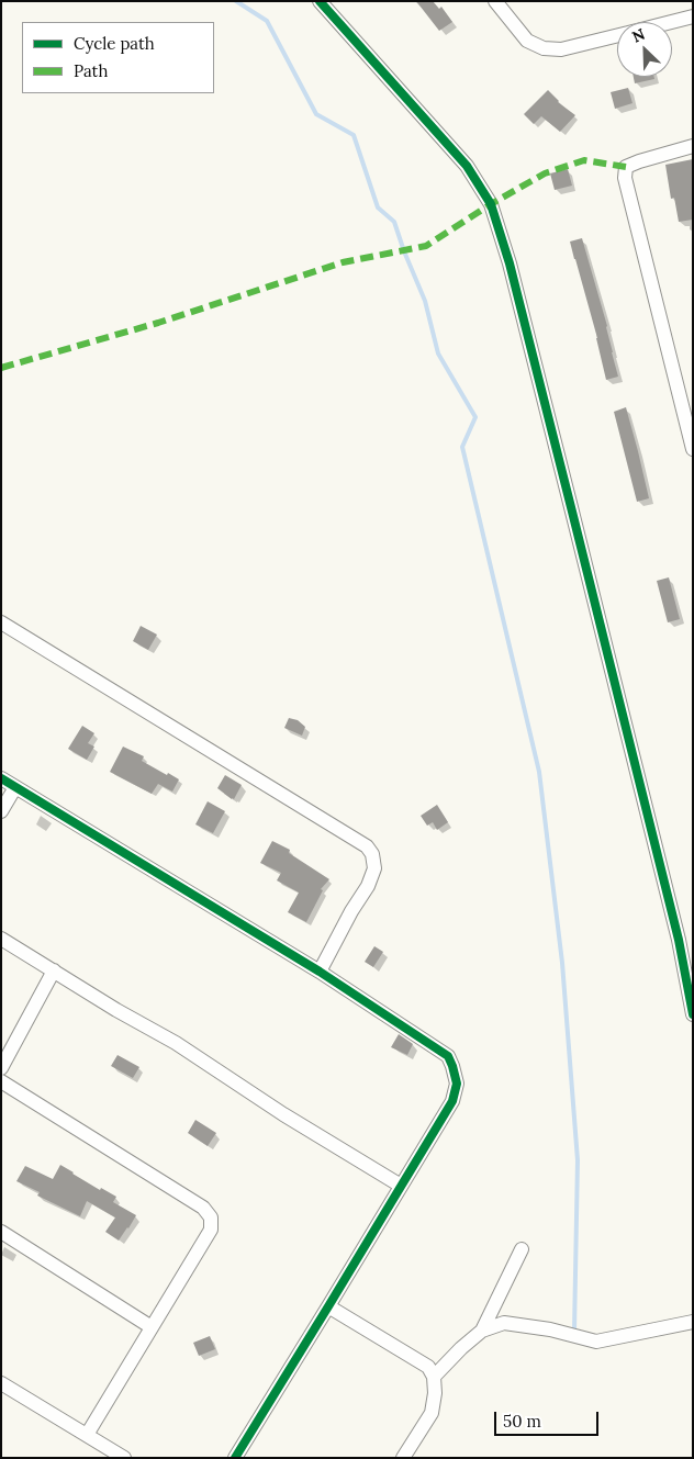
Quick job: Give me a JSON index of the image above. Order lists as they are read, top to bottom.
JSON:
{
  "legend": ["Cycle path", "Path"],
  "scale_bar": "50 m",
  "north": "top left"
}
